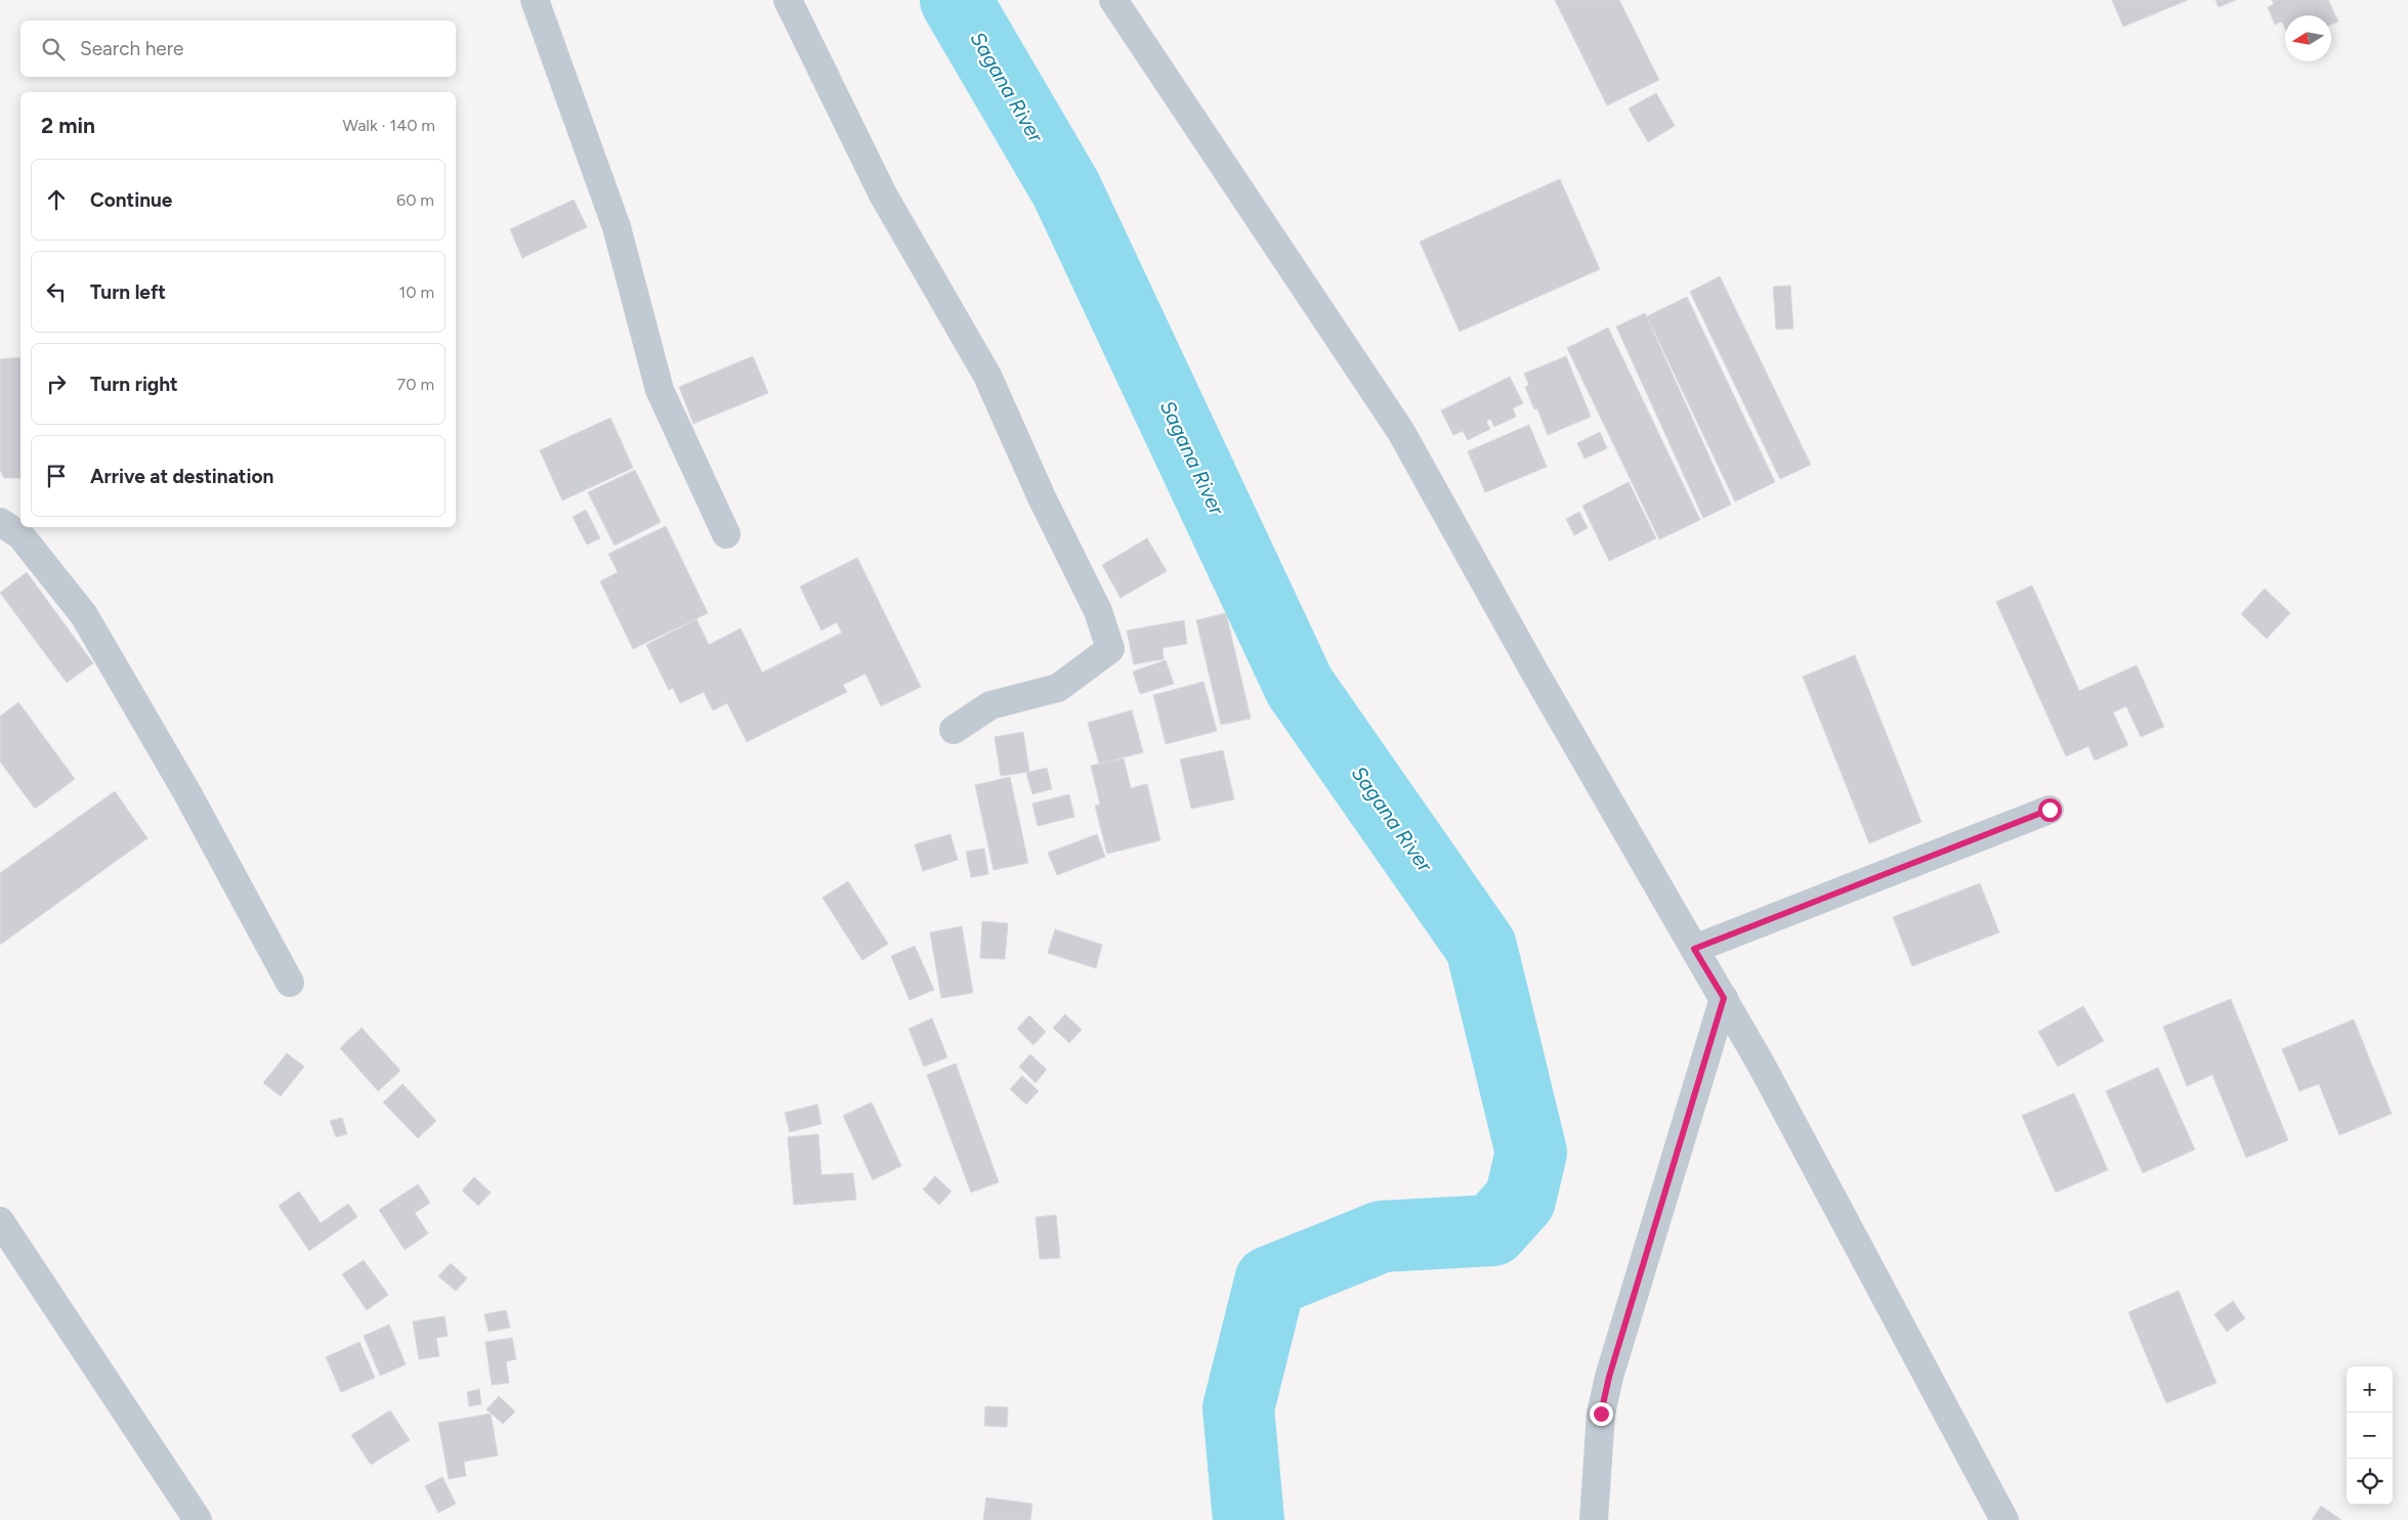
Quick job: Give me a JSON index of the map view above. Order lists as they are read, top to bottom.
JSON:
{
  "water": ["Sagana River"],
  "north": "left",
  "page": {
    "search": "Search here",
    "heading": ["2 min", "Walk · 140 m"],
    "list": [
      ["Continue", "60 m"],
      ["Turn left", "10 m"],
      ["Turn right", "70 m"],
      "Arrive at destination"
    ],
    "map_buttons": ["+", "−"]
  }
}
